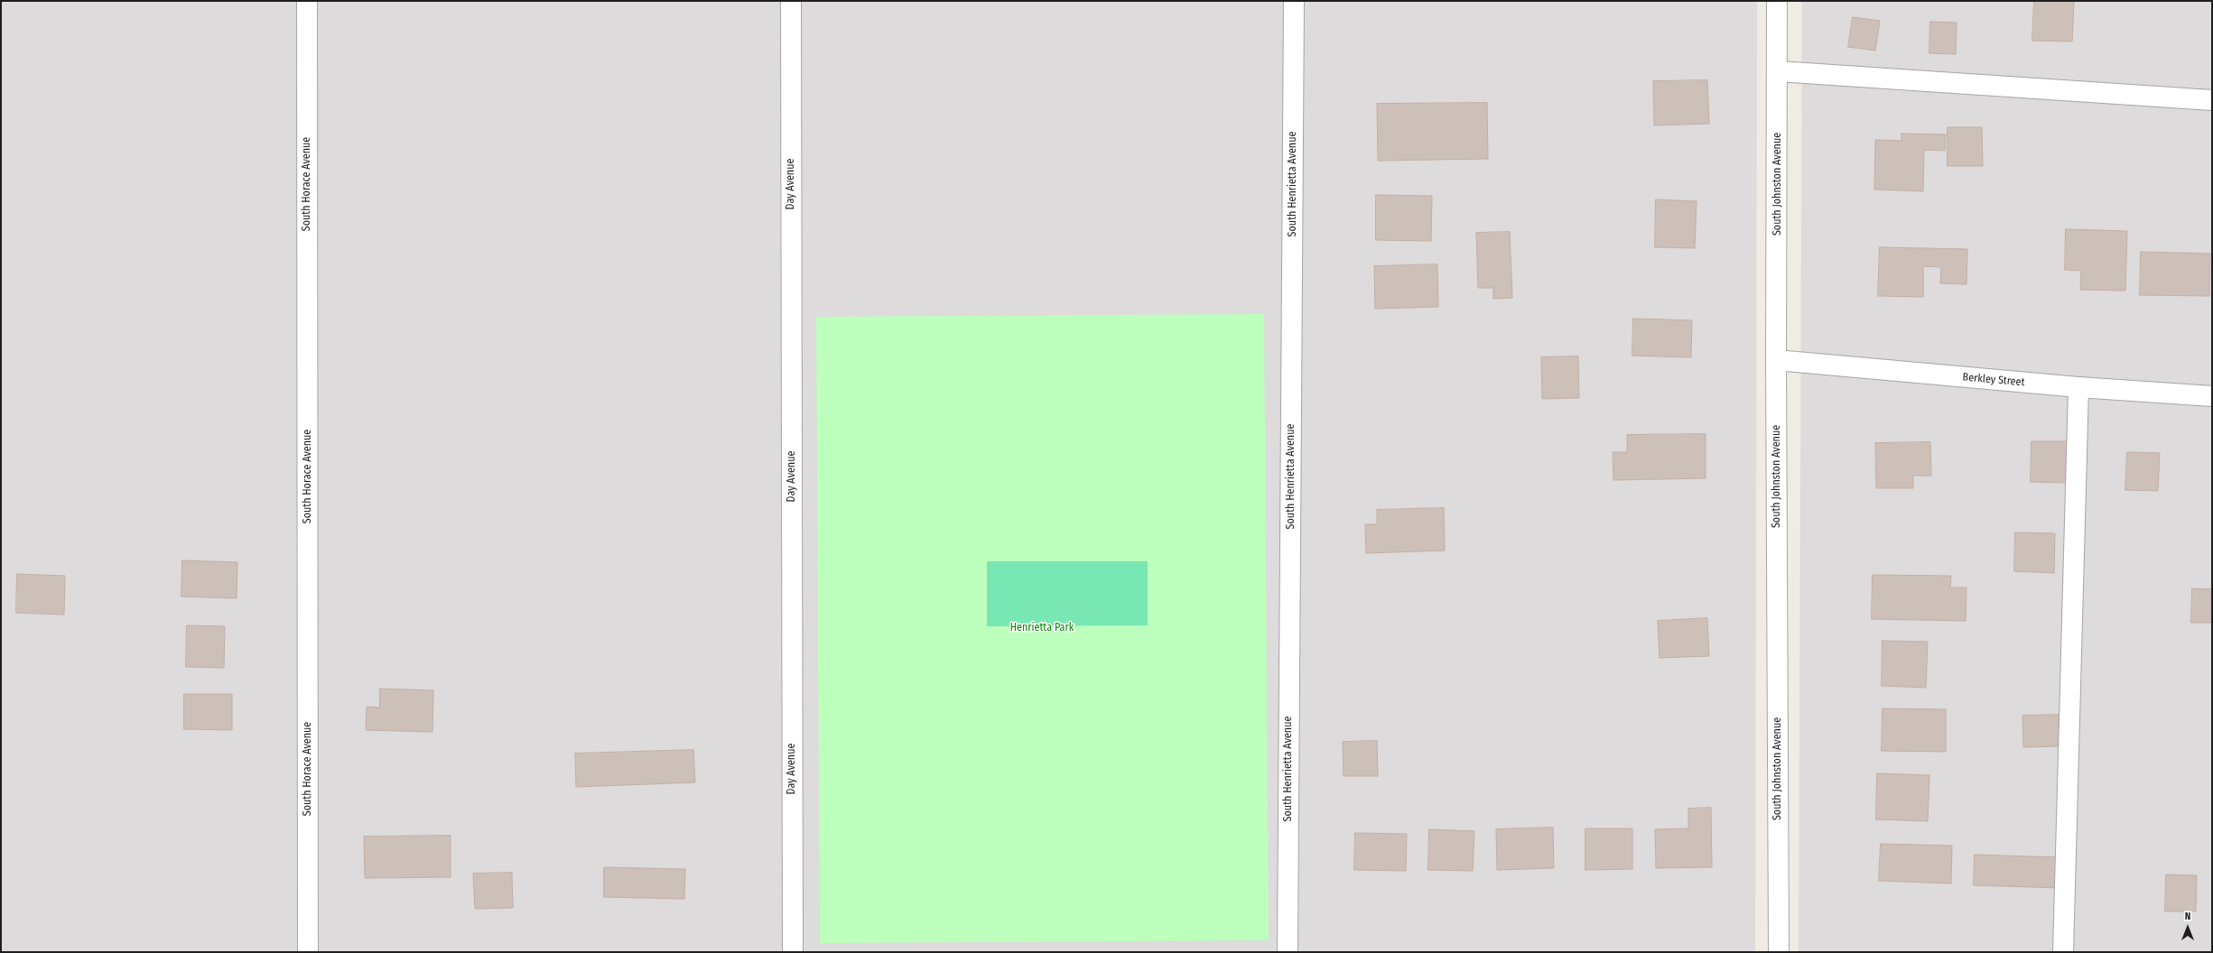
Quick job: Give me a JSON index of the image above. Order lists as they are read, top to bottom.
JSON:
{
  "streets": {
    "street": [
      "South Horace Avenue",
      "Day Avenue",
      "South Henrietta Avenue",
      "South Johnston Avenue",
      "Berkley Street"
    ]
  },
  "crossings": [
    ["South Johnston Avenue", "Berkley Street"]
  ],
  "parks": ["Henrietta Park"],
  "north": "top"
}
